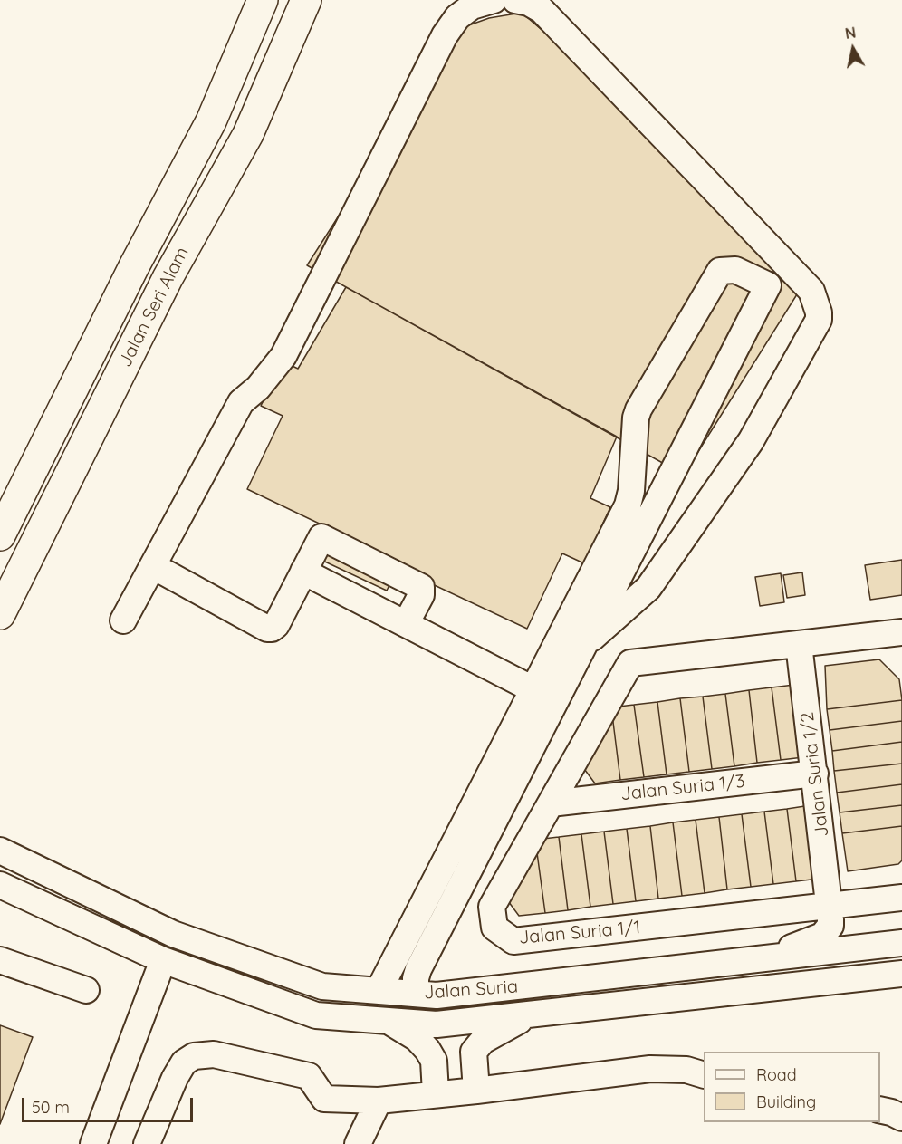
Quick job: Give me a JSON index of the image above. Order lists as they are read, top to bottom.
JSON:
{
  "streets": {
    "main road": ["Jalan Seri Alam"],
    "street": [
      "Jalan Suria 1/2",
      "Jalan Suria 1/3",
      "Jalan Suria 1/1",
      "Jalan Suria"
    ]
  },
  "crossings": [
    ["Jalan Suria 1/2", "Jalan Suria 1/3"],
    ["Jalan Suria 1/2", "Jalan Suria 1/1"],
    ["Jalan Suria 1/2", "Jalan Suria"],
    ["Jalan Suria 1/3", "Jalan Suria 1/1"]
  ],
  "legend": ["Road", "Building"],
  "scale_bar": "50 m",
  "north": "top"
}
